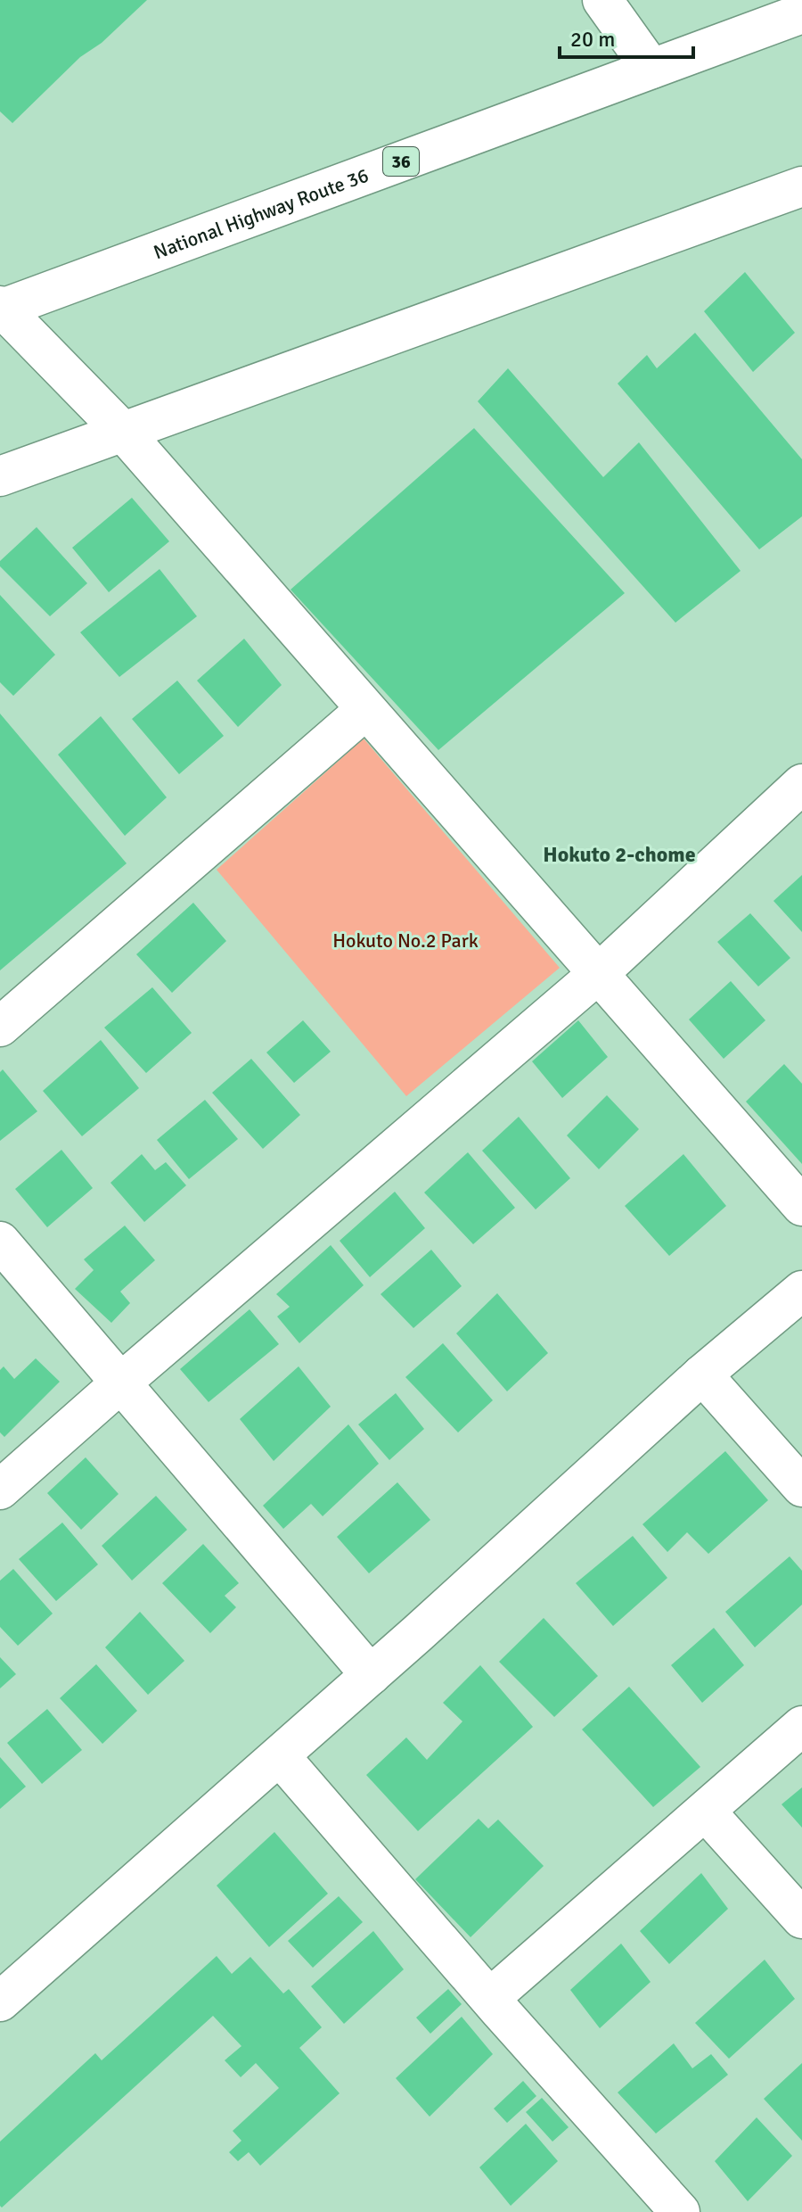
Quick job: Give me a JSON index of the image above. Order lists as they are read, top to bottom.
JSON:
{
  "streets": {
    "main road": ["36", "National Highway Route 36"]
  },
  "districts": ["Hokuto 2-chome"],
  "parks": ["Hokuto No.2 Park"],
  "scale_bar": "20 m"
}
